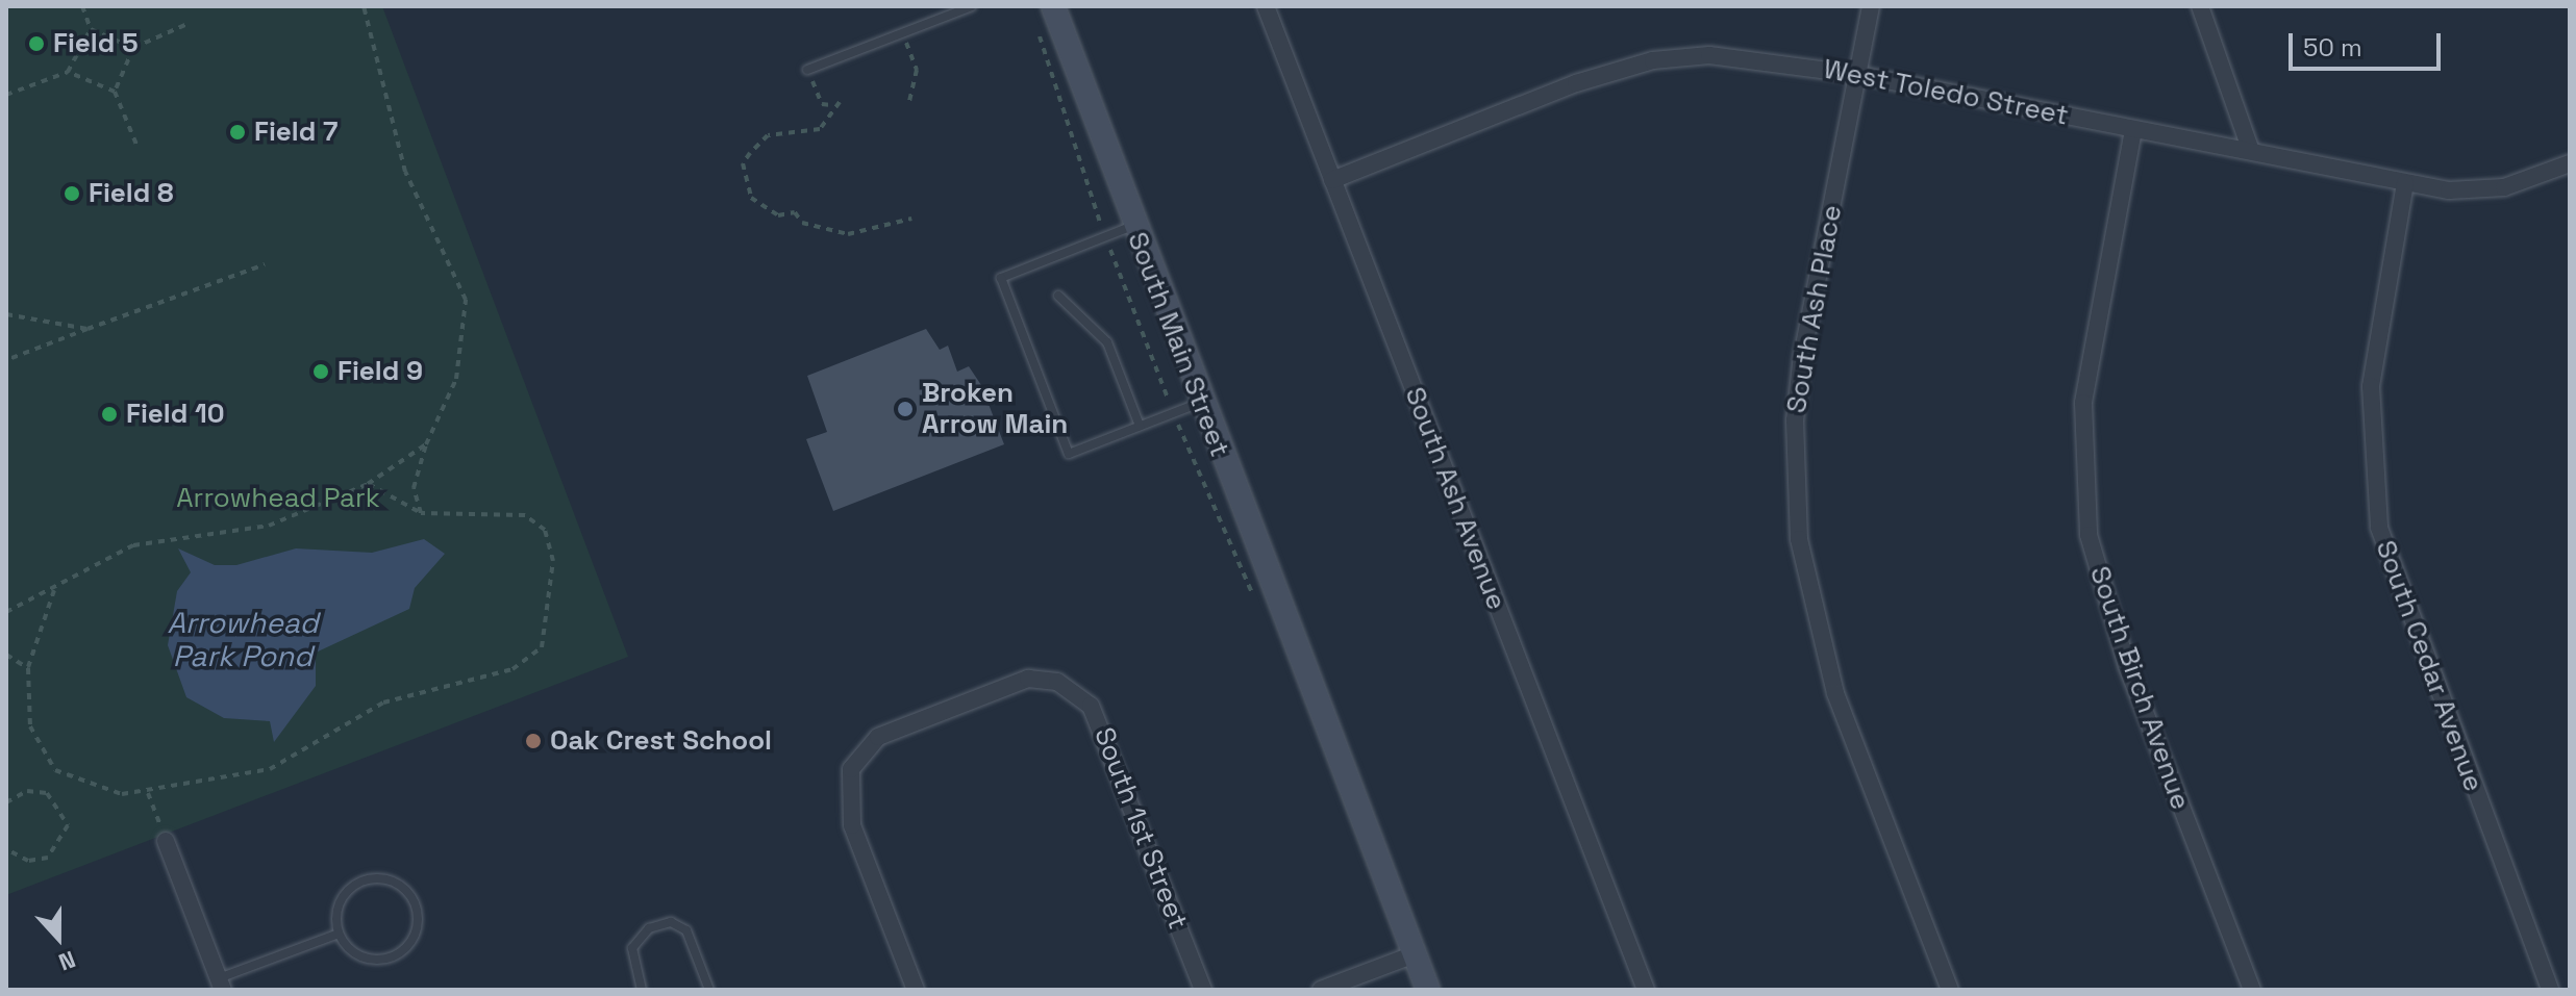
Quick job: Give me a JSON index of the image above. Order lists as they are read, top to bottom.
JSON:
{
  "streets": {
    "street": [
      "West Toledo Street",
      "South Ash Place",
      "South Main Street",
      "South Ash Avenue",
      "South Cedar Avenue",
      "South Birch Avenue",
      "South 1st Street"
    ]
  },
  "crossings": [
    ["West Toledo Street", "South Ash Place"],
    ["West Toledo Street", "South Ash Avenue"],
    ["West Toledo Street", "South Cedar Avenue"],
    ["West Toledo Street", "South Birch Avenue"]
  ],
  "water": ["Arrowhead Park Pond"],
  "parks": ["Arrowhead Park"],
  "places": [
    "Field 5",
    "Field 7",
    "Field 8",
    "Field 9",
    "Broken Arrow Main",
    "Field 10",
    "Oak Crest School"
  ],
  "scale_bar": "50 m",
  "north": "bottom"
}
